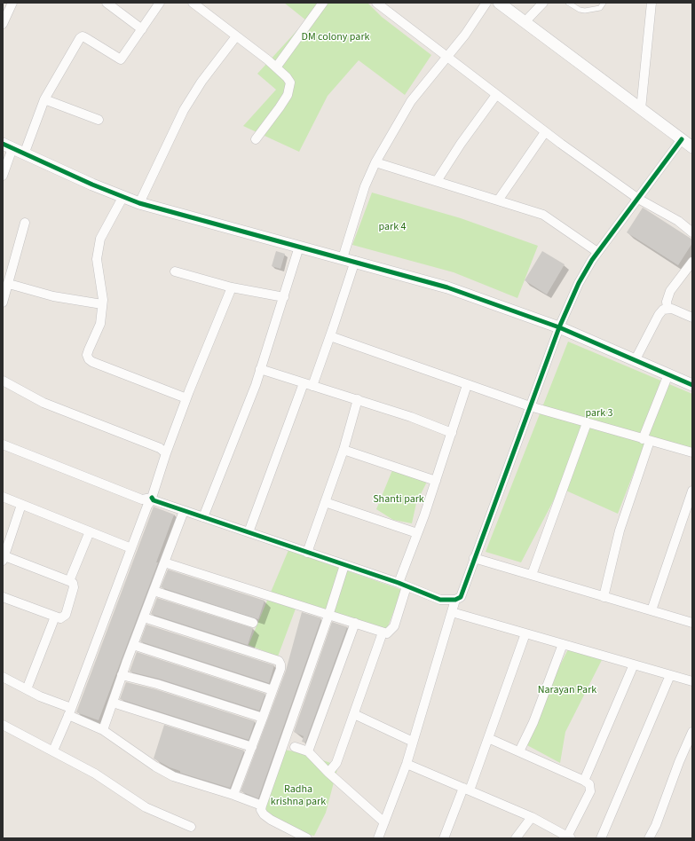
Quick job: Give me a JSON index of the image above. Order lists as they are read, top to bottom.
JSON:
{
  "parks": [
    "DM colony park",
    "park 4",
    "park 3",
    "Shanti park",
    "Narayan Park",
    "Radha krishna park"
  ]
}
